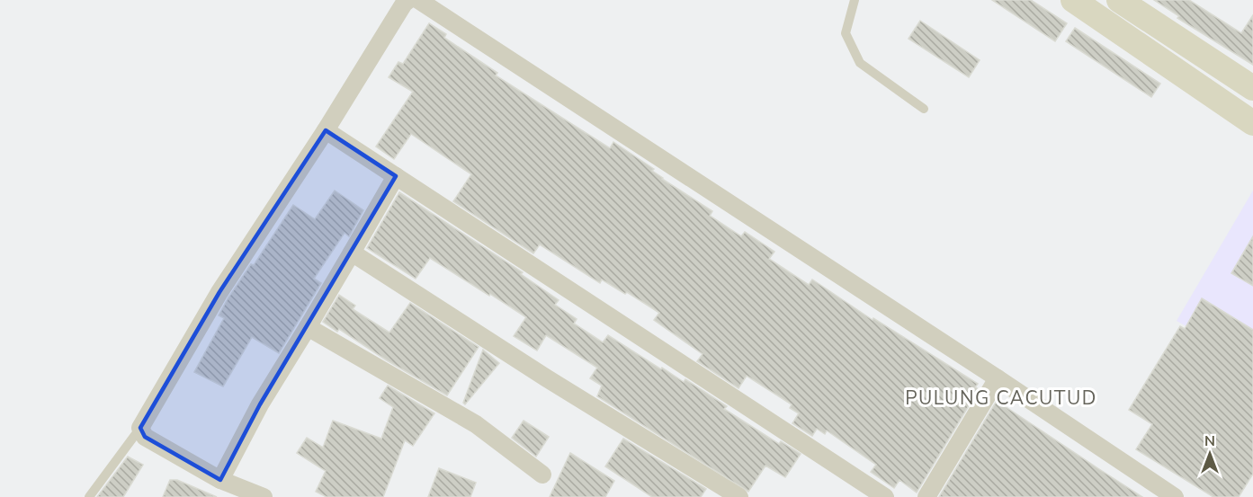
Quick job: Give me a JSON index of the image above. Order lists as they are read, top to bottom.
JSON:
{
  "districts": ["PULUNG CACUTUD"],
  "north": "top"
}
